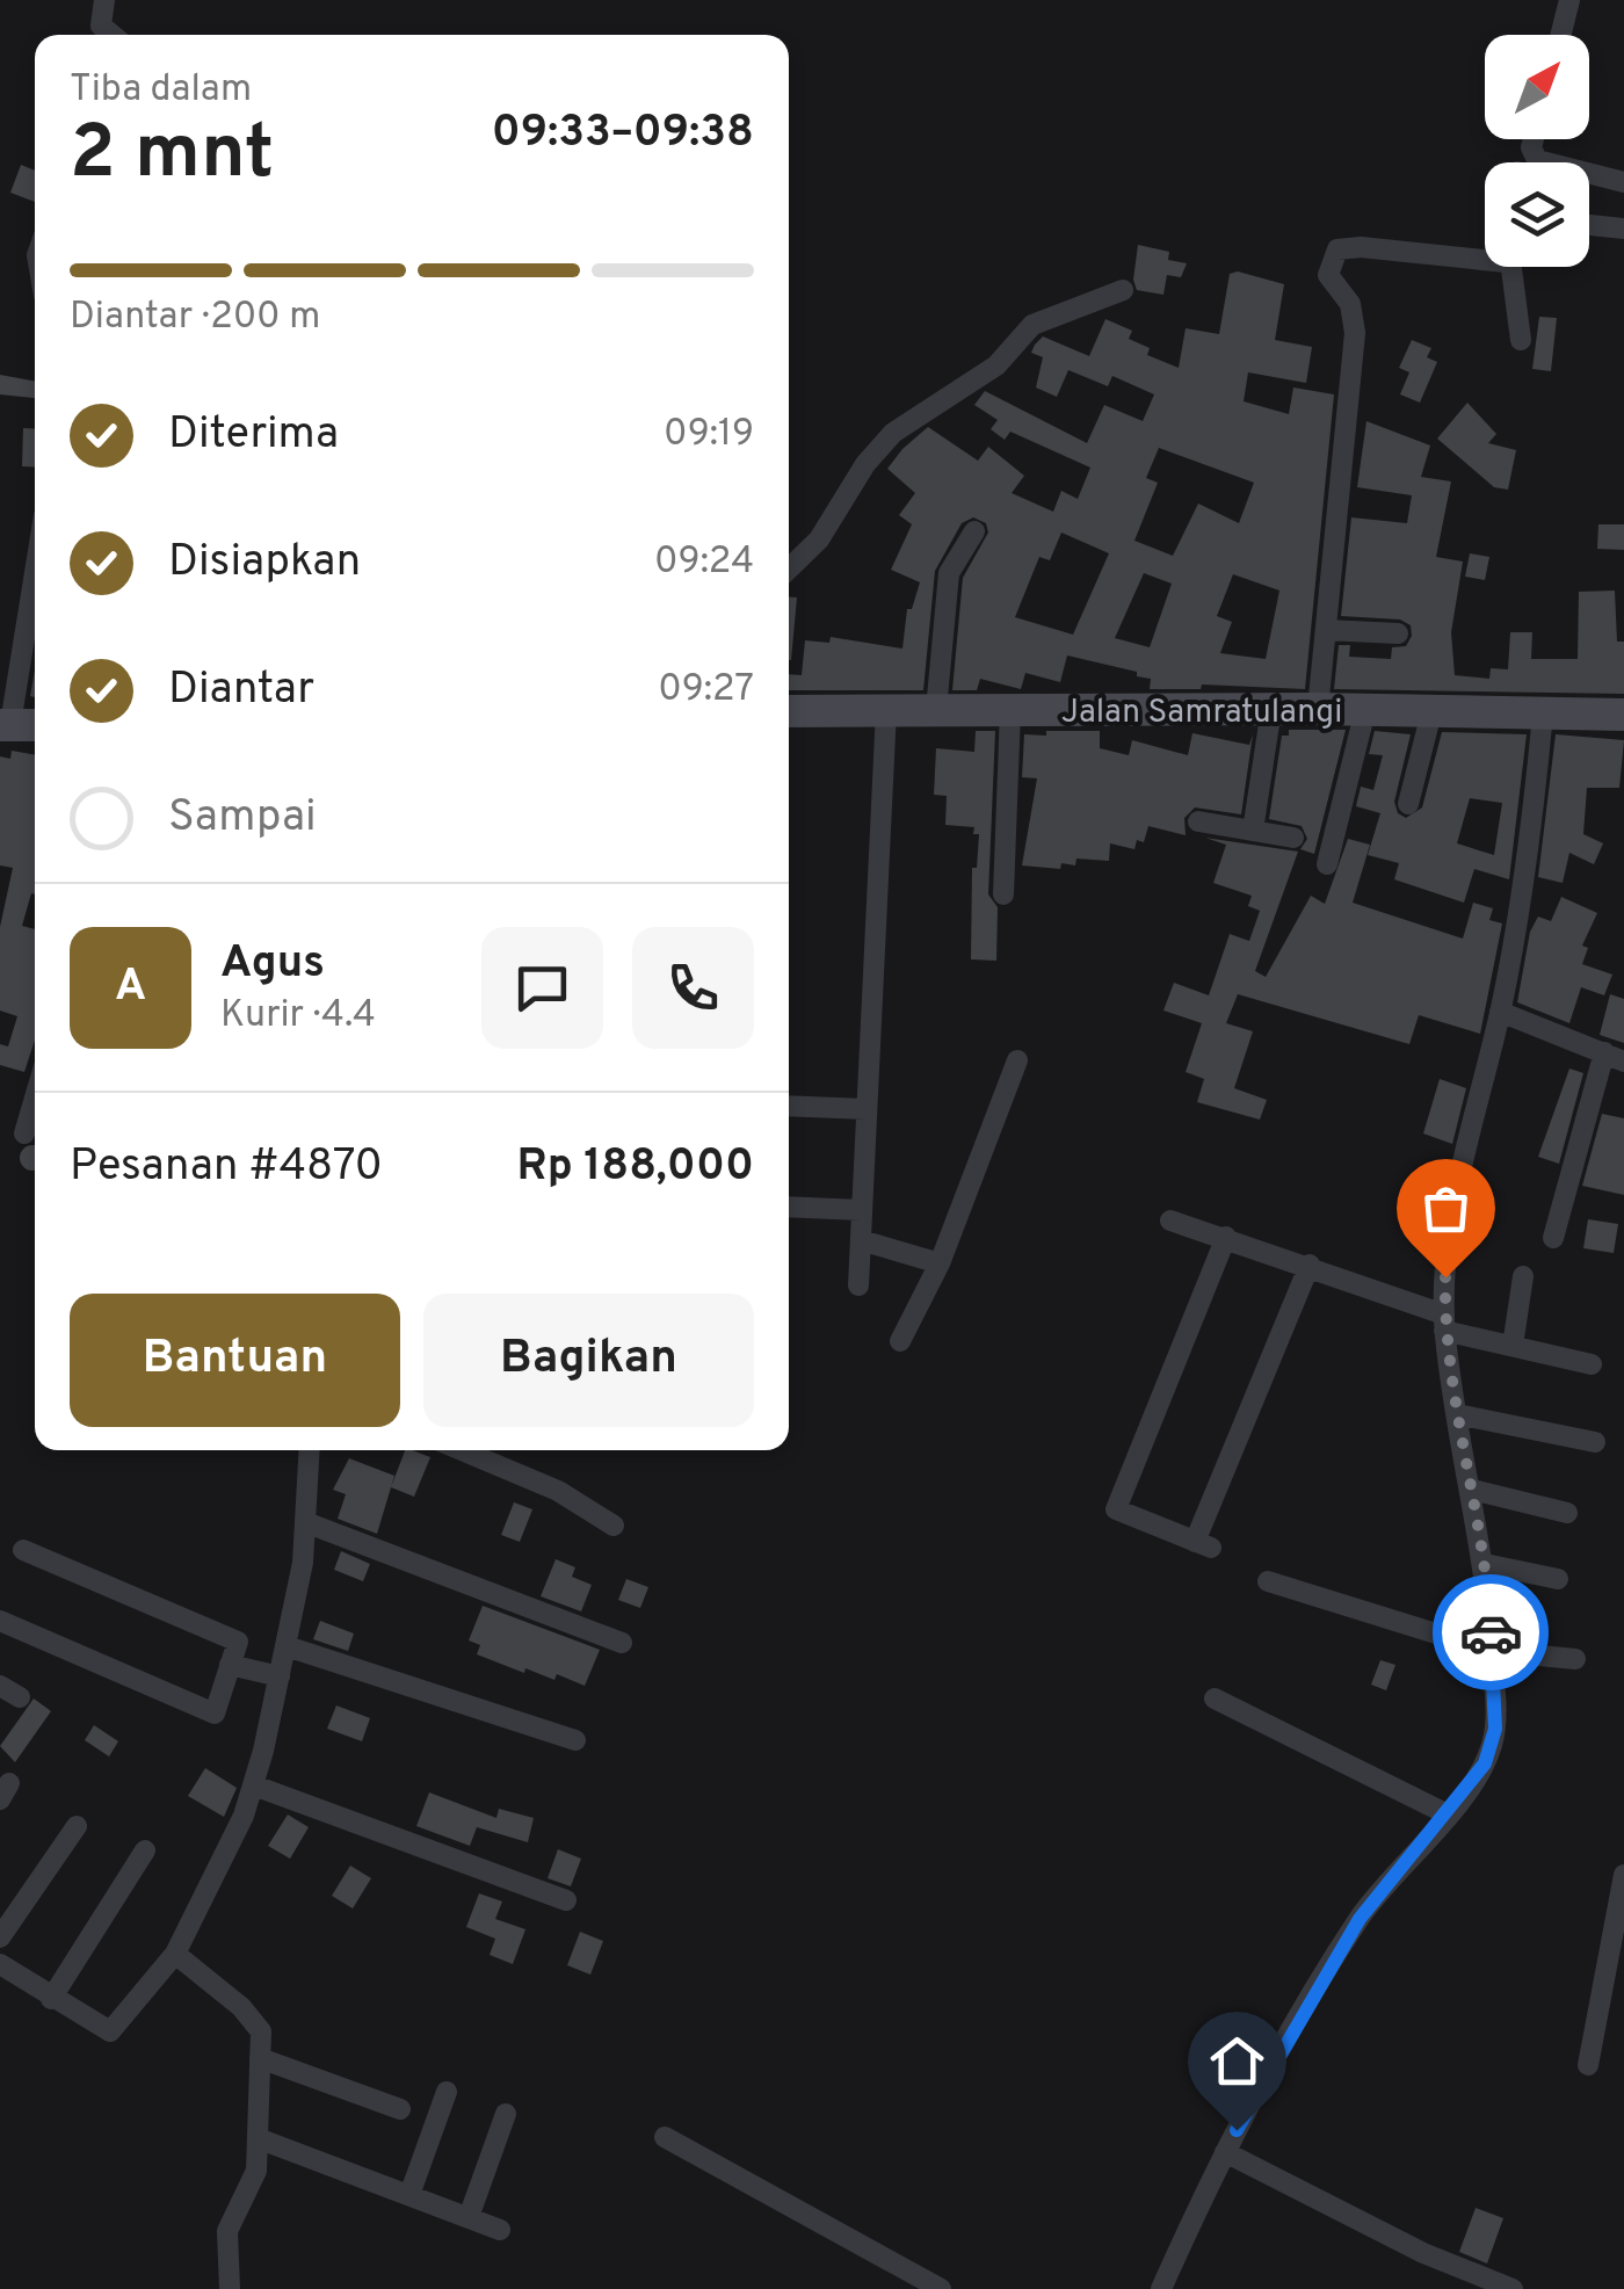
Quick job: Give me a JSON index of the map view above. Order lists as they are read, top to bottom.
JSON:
{
  "streets": {
    "main road": ["Jalan Samratulangi"]
  },
  "north": "top right",
  "page": {
    "heading": ["2 mnt", "Tiba dalam", "09:33–09:38"],
    "panel": [
      "Agus",
      "Kurir · 4.4",
      "Pesanan #4870",
      "Rp 188,000"
    ],
    "bar": "Diantar · 200 m",
    "list": [
      ["Diterima", "09:19"],
      ["Disiapkan", "09:24"],
      ["Diantar", "09:27"],
      "Sampai"
    ],
    "round": "A",
    "buttons": ["Bantuan", "Bagikan"]
  }
}
